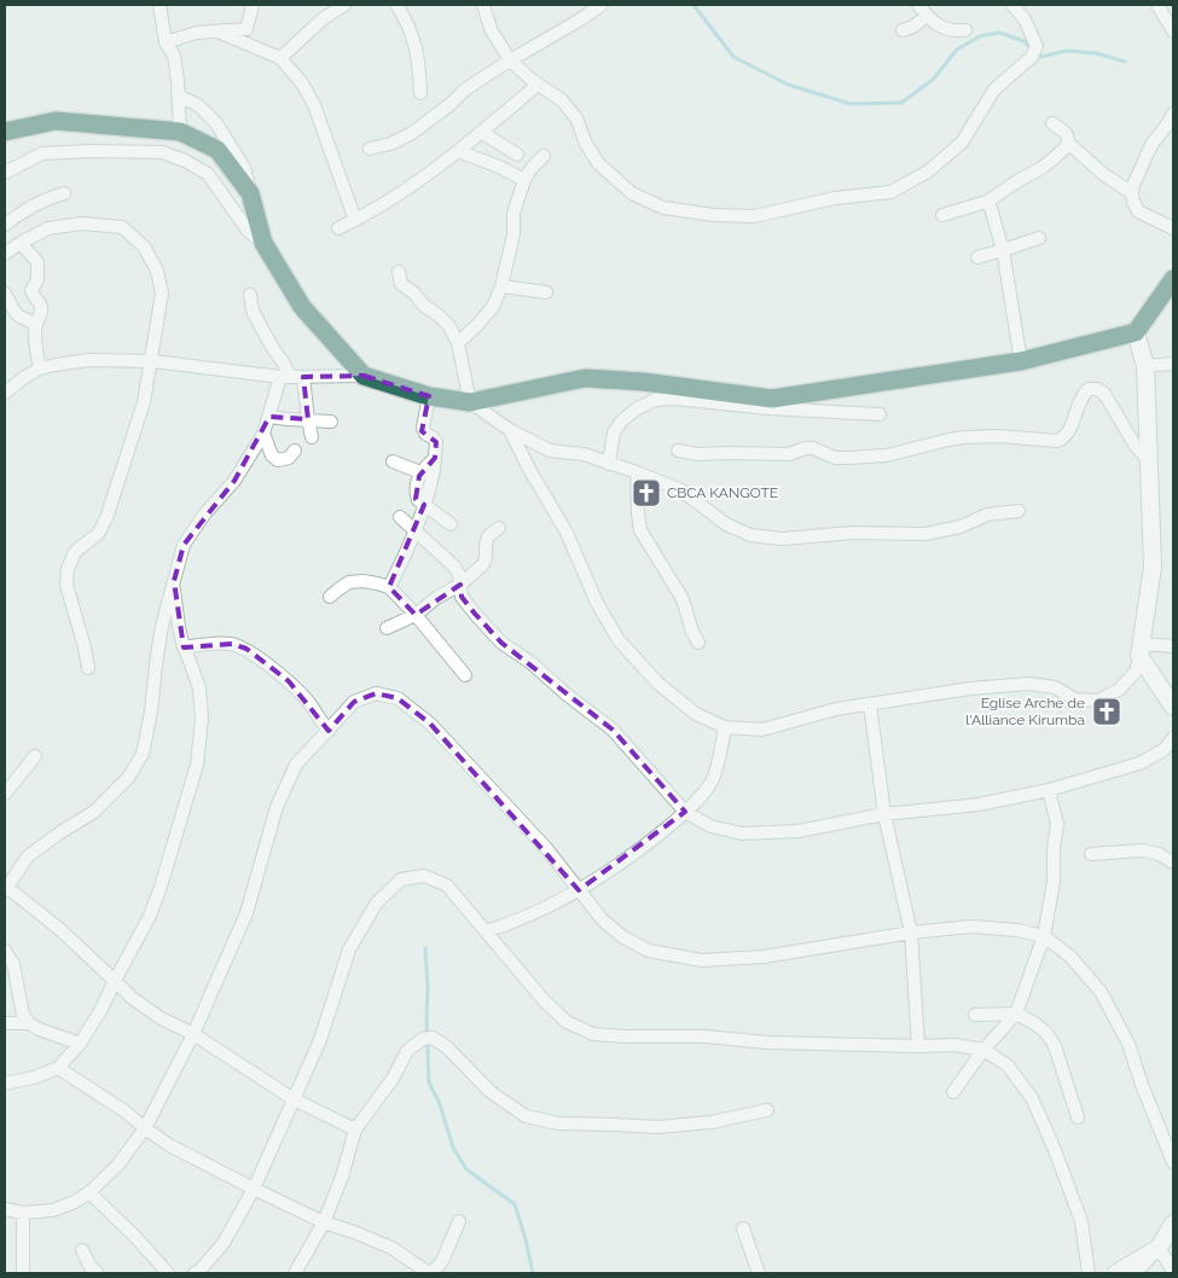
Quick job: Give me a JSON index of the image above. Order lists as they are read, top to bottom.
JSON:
{
  "places": {
    "church": ["CBCA KANGOTE", "Eglise Arche de l'Alliance Kirumba"]
  }
}
